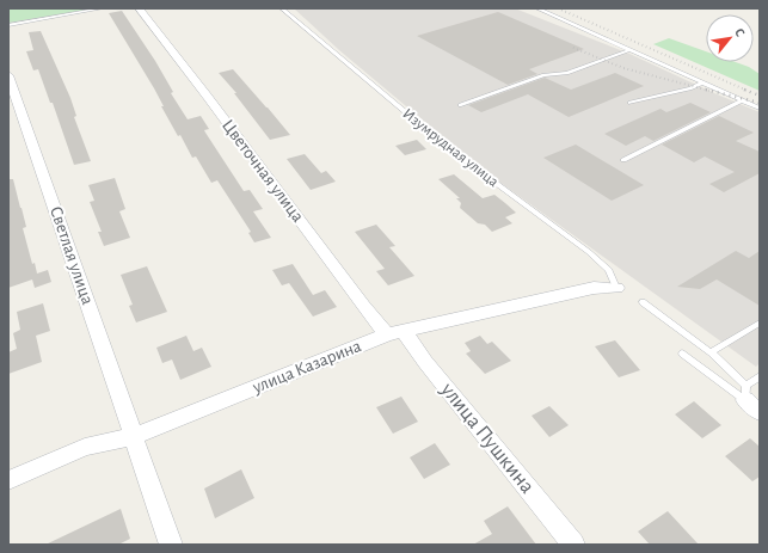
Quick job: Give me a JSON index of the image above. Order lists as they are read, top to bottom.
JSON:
{
  "streets": {
    "street": [
      "Цветочная улица",
      "Светлая улица",
      "улица Казарина",
      "улица Пушкина"
    ],
    "lane": ["Изумрудная улица"]
  },
  "crossings": [
    ["Изумрудная улица", "улица Казарина"],
    ["Цветочная улица", "улица Казарина"],
    ["Цветочная улица", "улица Пушкина"],
    ["Светлая улица", "улица Казарина"],
    ["улица Казарина", "улица Пушкина"]
  ],
  "north": "top right"
}
